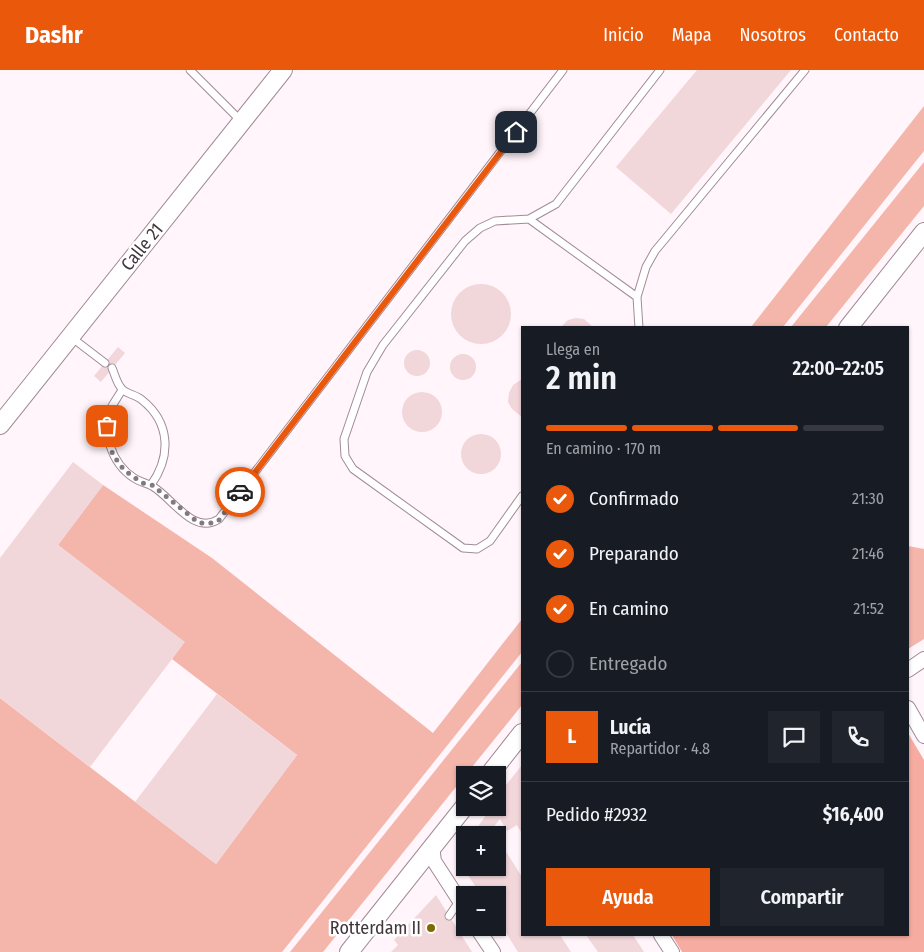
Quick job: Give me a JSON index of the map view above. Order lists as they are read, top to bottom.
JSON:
{
  "streets": {
    "street": ["Calle 21"]
  },
  "places": ["Rotterdam II"],
  "page": {
    "header": "Dashr",
    "nav": [
      "Inicio",
      "Mapa",
      "Nosotros",
      "Contacto"
    ],
    "heading": ["2 min", "Llega en", "22:00–22:05"],
    "panel": [
      "Lucía",
      "Repartidor · 4.8",
      "Pedido #2932",
      "$16,400"
    ],
    "bar": "En camino · 170 m",
    "list": [
      ["Confirmado", "21:30"],
      ["Preparando", "21:46"],
      ["En camino", "21:52"],
      "Entregado"
    ],
    "round": "L",
    "map_buttons": ["+", "−"],
    "buttons": ["Ayuda", "Compartir"]
  }
}
